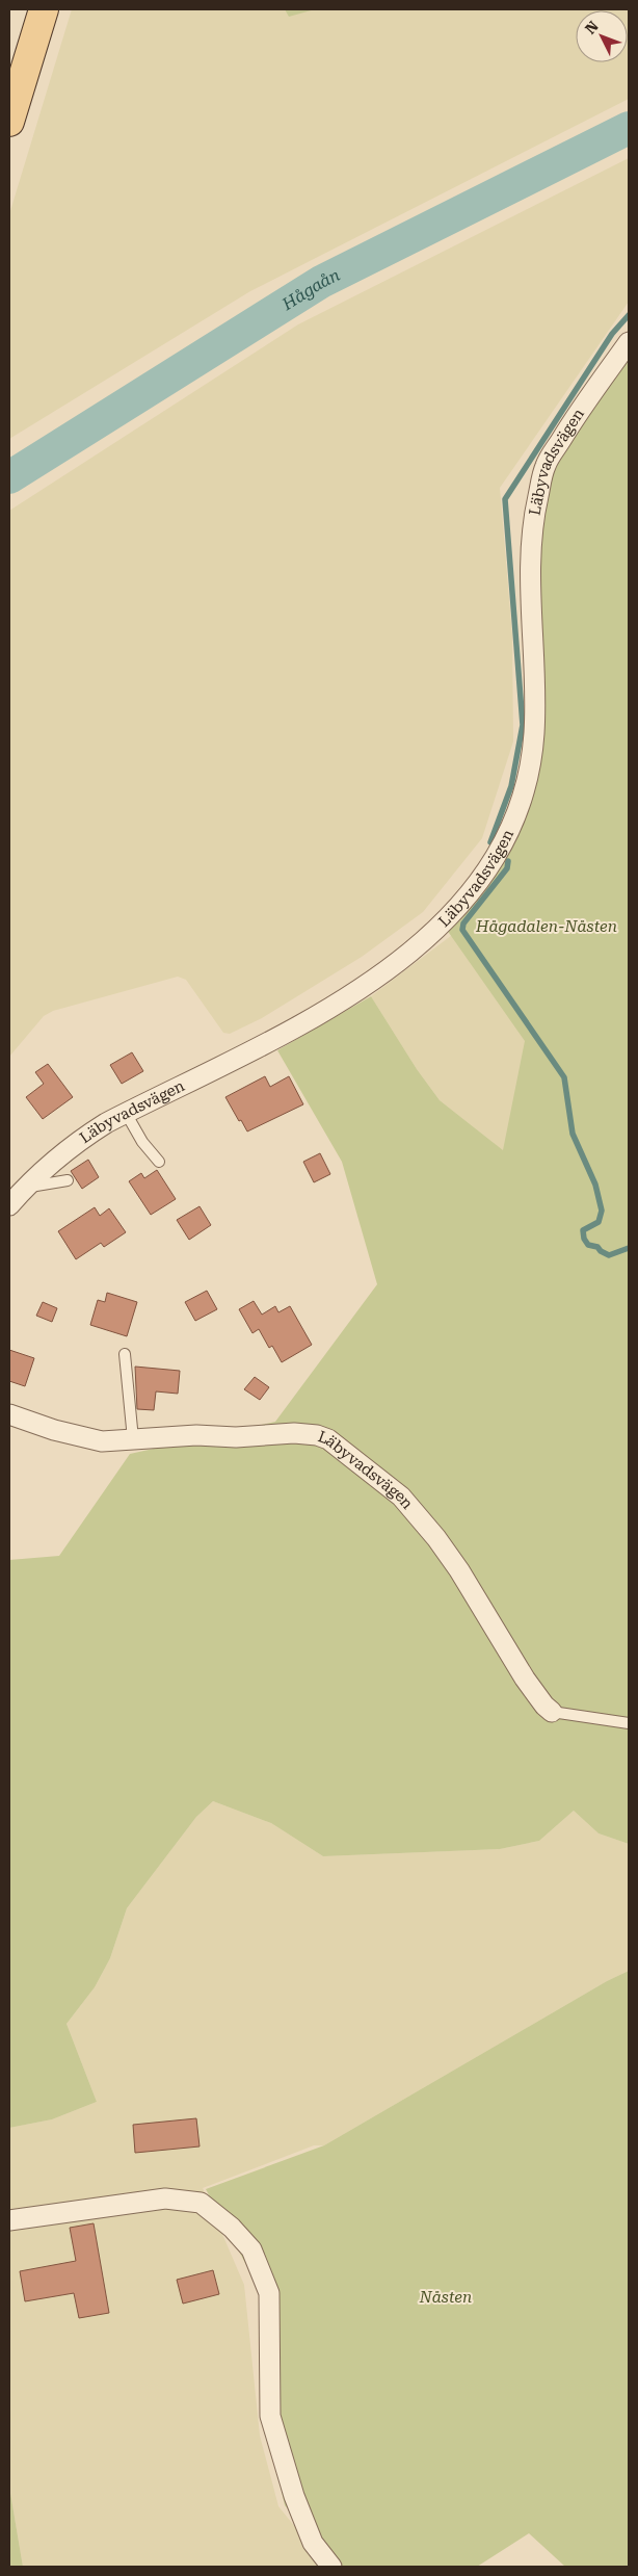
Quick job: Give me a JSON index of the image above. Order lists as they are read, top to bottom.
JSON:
{
  "streets": {
    "street": ["Läbyvadsvägen"]
  },
  "water": ["Hågaån"],
  "parks": ["Hågadalen-Nåsten", "Nåsten"],
  "north": "top left"
}
